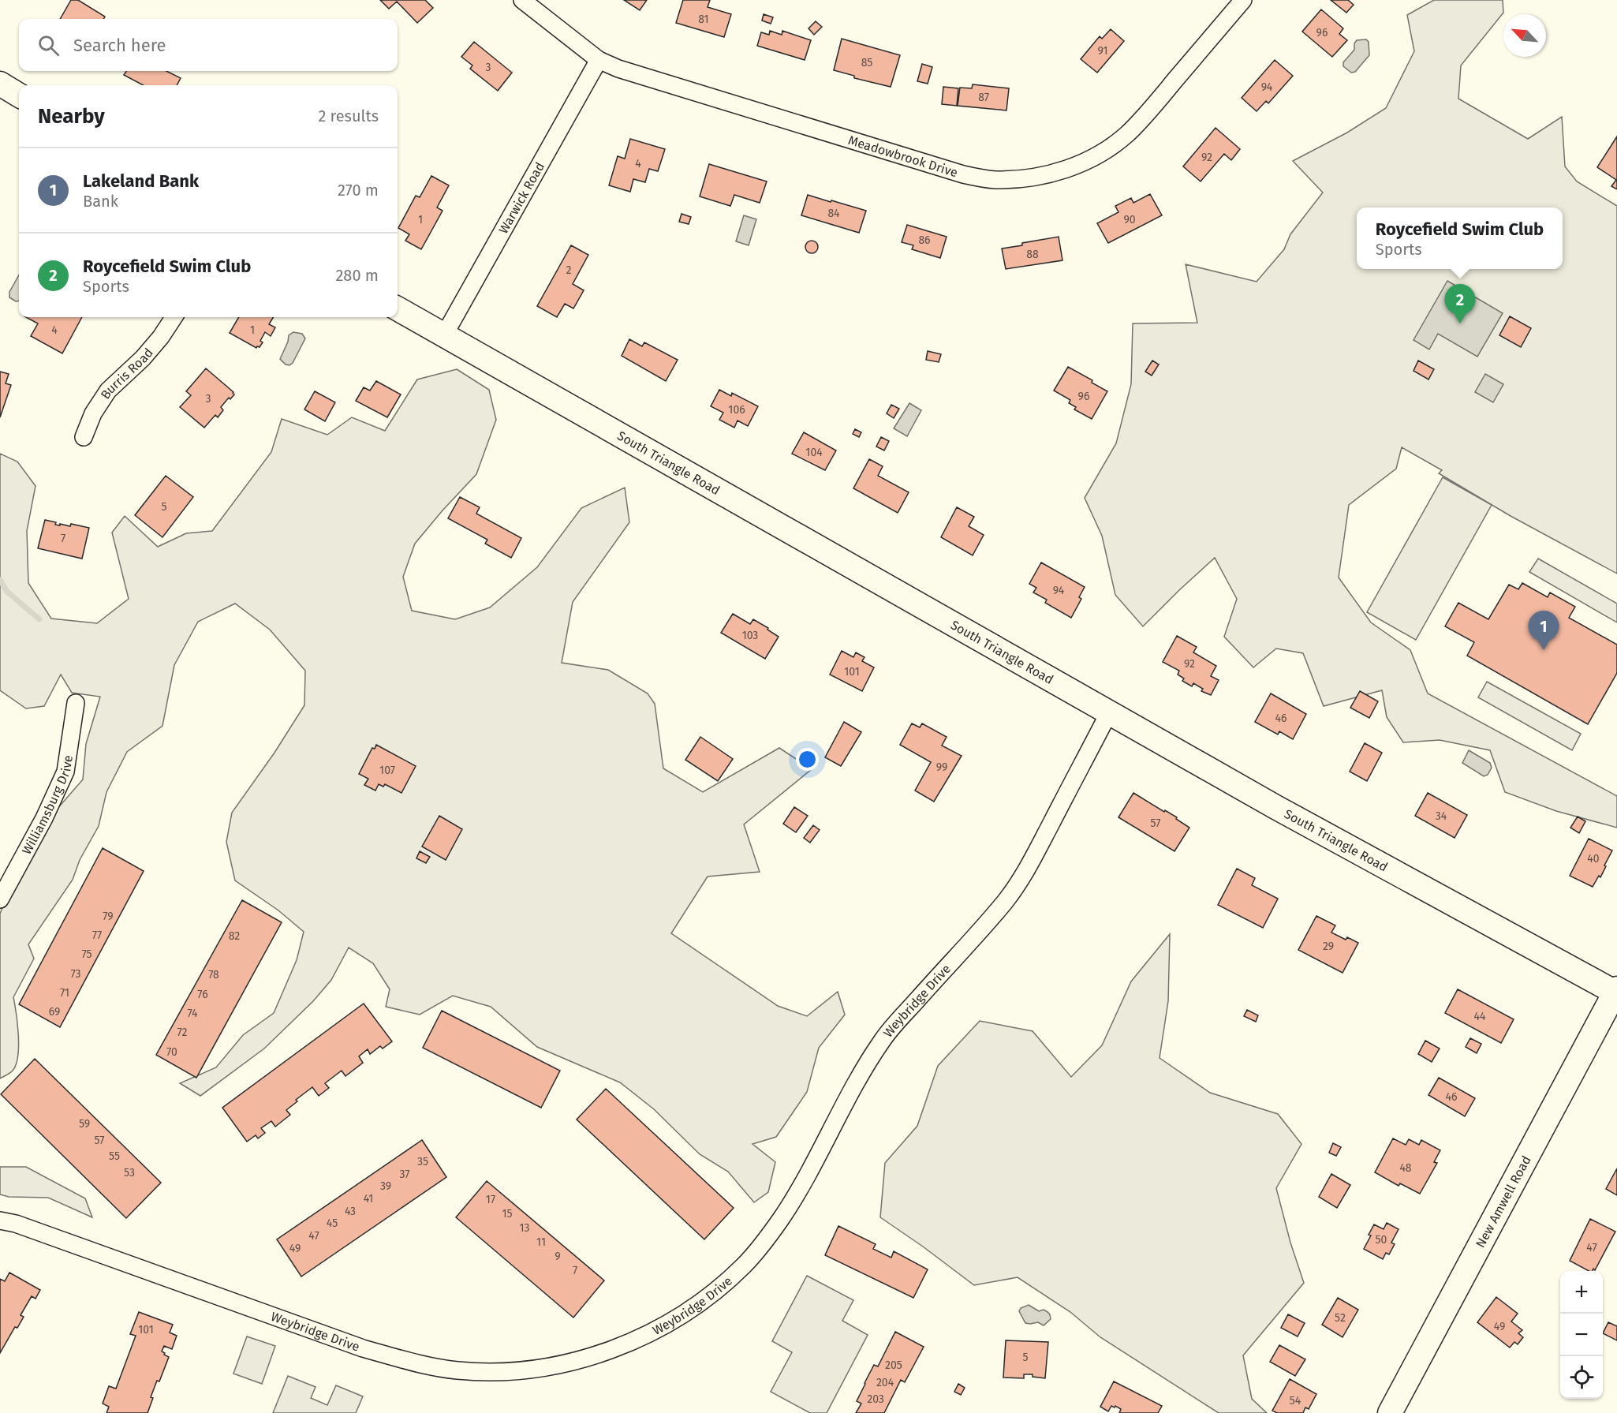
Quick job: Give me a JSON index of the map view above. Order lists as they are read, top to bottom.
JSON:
{
  "streets": {
    "street": [
      "Meadowbrook Drive",
      "Warwick Road",
      "Burris Road",
      "South Triangle Road",
      "Williamsburg Drive",
      "Weybridge Drive",
      "New Amwell Road"
    ]
  },
  "crossings": [
    ["Meadowbrook Drive", "Warwick Road"],
    ["Warwick Road", "South Triangle Road"],
    ["South Triangle Road", "Weybridge Drive"],
    ["South Triangle Road", "New Amwell Road"]
  ],
  "house_numbers": [
    "81",
    "96",
    "91",
    "85",
    "3",
    "94",
    "87",
    "92",
    "4",
    "84",
    "1",
    "90",
    "86",
    "88",
    "2",
    "4",
    "1",
    "96",
    "3",
    "106",
    "104",
    "5",
    "7",
    "94",
    "103",
    "92",
    "101",
    "46",
    "99",
    "107",
    "34",
    "57",
    "40",
    "79",
    "77",
    "82",
    "29",
    "75",
    "73",
    "78",
    "71",
    "76",
    "69",
    "74",
    "44",
    "72",
    "70",
    "46",
    "59",
    "57",
    "55",
    "35",
    "48",
    "53",
    "37",
    "39",
    "41",
    "17",
    "43",
    "15",
    "45",
    "13",
    "47",
    "50",
    "11",
    "47",
    "49",
    "9",
    "7",
    "52",
    "49",
    "101",
    "5",
    "205",
    "204",
    "203",
    "54"
  ],
  "north": "top left",
  "page": {
    "search": "Search here",
    "heading": ["Nearby", "2 results"],
    "list": [
      {
        "mark": "1",
        "name": "Lakeland Bank",
        "note": "Bank",
        "value": "270 m"
      },
      {
        "mark": "2",
        "name": "Roycefield Swim Club",
        "note": "Sports",
        "value": "280 m"
      }
    ],
    "popup": ["Roycefield Swim Club", "Sports"],
    "pins": ["2", "1"],
    "map_buttons": ["+", "−"]
  }
}
